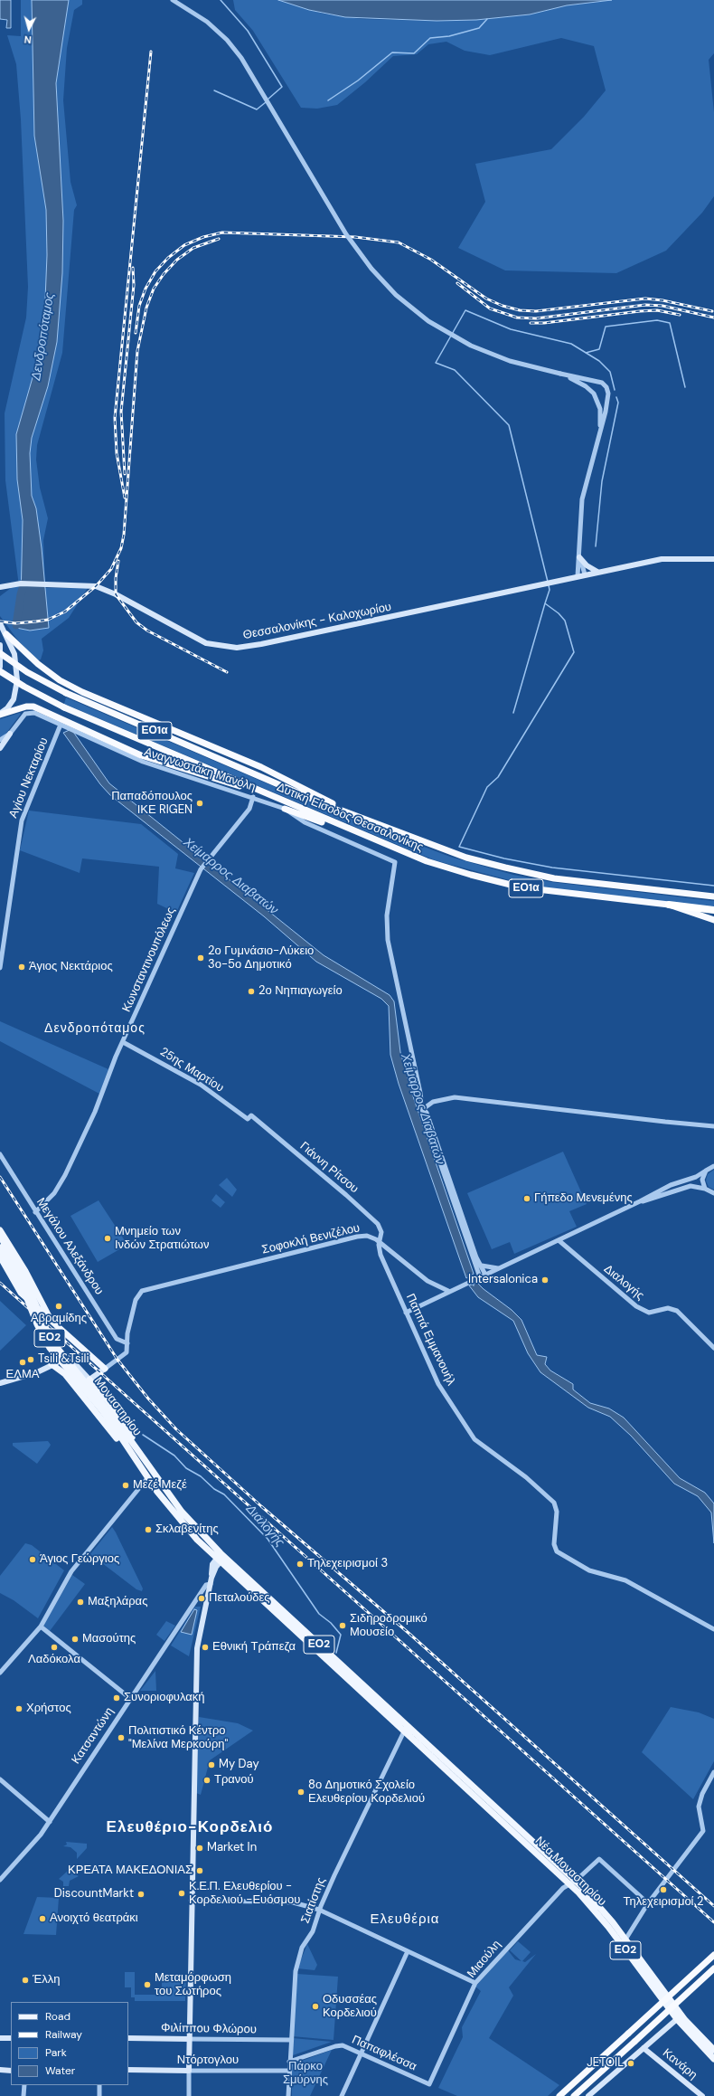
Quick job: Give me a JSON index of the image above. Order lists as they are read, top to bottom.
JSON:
{
  "streets": {
    "highway": ["ΕΟ1α", "Δυτική Είσοδος Θεσσαλονίκης"],
    "main road": [
      "Θεσσαλονίκης - Καλοχωρίου",
      "Σοφοκλή Βενιζέλου",
      "ΕΟ2",
      "Μοναστηρίου",
      "Νέα Μοναστηρίου",
      "Φιλίππου Φλώρου",
      "Ντόρτογλου",
      "Κανάρη"
    ],
    "street": [
      "Αναγνωστάκη Μανόλη",
      "Αγίου Νεκταρίου",
      "Κωνσταντινουπόλεως",
      "25ης Μαρτίου",
      "Γιάννη Ρίτσου",
      "Μεγάλου Αλεξάνδρου",
      "Διαλογής",
      "Παππά Εμμανουήλ",
      "Κατσαντώνη",
      "Σιατίστης",
      "Μιαούλη",
      "Παπαφλέσσα"
    ]
  },
  "crossings": [
    ["ΕΟ1α", "Δυτική Είσοδος Θεσσαλονίκης"],
    ["Αναγνωστάκη Μανόλη", "Αγίου Νεκταρίου"],
    ["Αναγνωστάκη Μανόλη", "Κωνσταντινουπόλεως"],
    ["Κωνσταντινουπόλεως", "25ης Μαρτίου"],
    ["Κωνσταντινουπόλεως", "Μεγάλου Αλεξάνδρου"],
    ["25ης Μαρτίου", "Γιάννη Ρίτσου"],
    ["Γιάννη Ρίτσου", "Σοφοκλή Βενιζέλου"],
    ["Γιάννη Ρίτσου", "Παππά Εμμανουήλ"],
    ["Σοφοκλή Βενιζέλου", "Μεγάλου Αλεξάνδρου"],
    ["Σοφοκλή Βενιζέλου", "Παππά Εμμανουήλ"],
    ["ΕΟ2", "Μοναστηρίου"],
    ["ΕΟ2", "Νέα Μοναστηρίου"],
    ["ΕΟ2", "Σιατίστης"],
    ["Νέα Μοναστηρίου", "Σιατίστης"],
    ["Νέα Μοναστηρίου", "Μιαούλη"],
    ["Σιατίστης", "Φιλίππου Φλώρου"],
    ["Σιατίστης", "Παπαφλέσσα"],
    ["Σιατίστης", "Ντόρτογλου"],
    ["Μιαούλη", "Παπαφλέσσα"]
  ],
  "districts": ["Δενδροπόταμος", "Ελευθέριο-Κορδελιό", "Ελευθέρια"],
  "water": ["Δενδροπόταμος", "Χείμαρρος Διαβατών", "Διαλογής"],
  "parks": ["Πάρκο Σμύρνης"],
  "places": [
    "Παπαδόπουλος ΙΚΕ RIGEN",
    "2ο Γυμνάσιο-Λύκειο 3ο-5ο Δημοτικό",
    "Άγιος Νεκτάριος",
    "2ο Νηπιαγωγείο",
    "Γήπεδο Μενεμένης",
    "Μνημείο των Ινδών Στρατιώτων",
    "Intersalonica",
    "Αβραμίδης",
    "Tsili &Tsili",
    "ΕΛΜΑ",
    "Μεζέ Μεζέ",
    "Σκλαβενίτης",
    "Άγιος Γεώργιος",
    "Τηλεχειρισμοί 3",
    "Πεταλούδες",
    "Μαξηλάρας",
    "Σιδηροδρομικό Μουσείο",
    "Μασούτης",
    "Λαδόκολα",
    "Εθνική Τράπεζα",
    "Συνοριοφυλακή",
    "Χρήστος",
    "Πολιτιστικό Κέντρο \"Μελίνα Μερκούρη\"",
    "My Day",
    "Τρανού",
    "8ο Δημοτικό Σχολείο Ελευθερίου Κορδελιού",
    "Market In",
    "ΚΡΕΑΤΑ ΜΑΚΕΔΟΝΙΑΣ",
    "Τηλεχειρισμοί 2",
    "Κ.Ε.Π. Ελευθερίου - Κορδελιού -Ευόσμου",
    "DiscountMarkt",
    "Ανοιχτό θεατράκι",
    "Έλλη",
    "Μεταμόρφωση του Σωτήρος",
    "Οδυσσέας Κορδελιού",
    "JETOIL"
  ],
  "legend": [
    "Road",
    "Railway",
    "Park",
    "Water"
  ],
  "north": "bottom"
}
